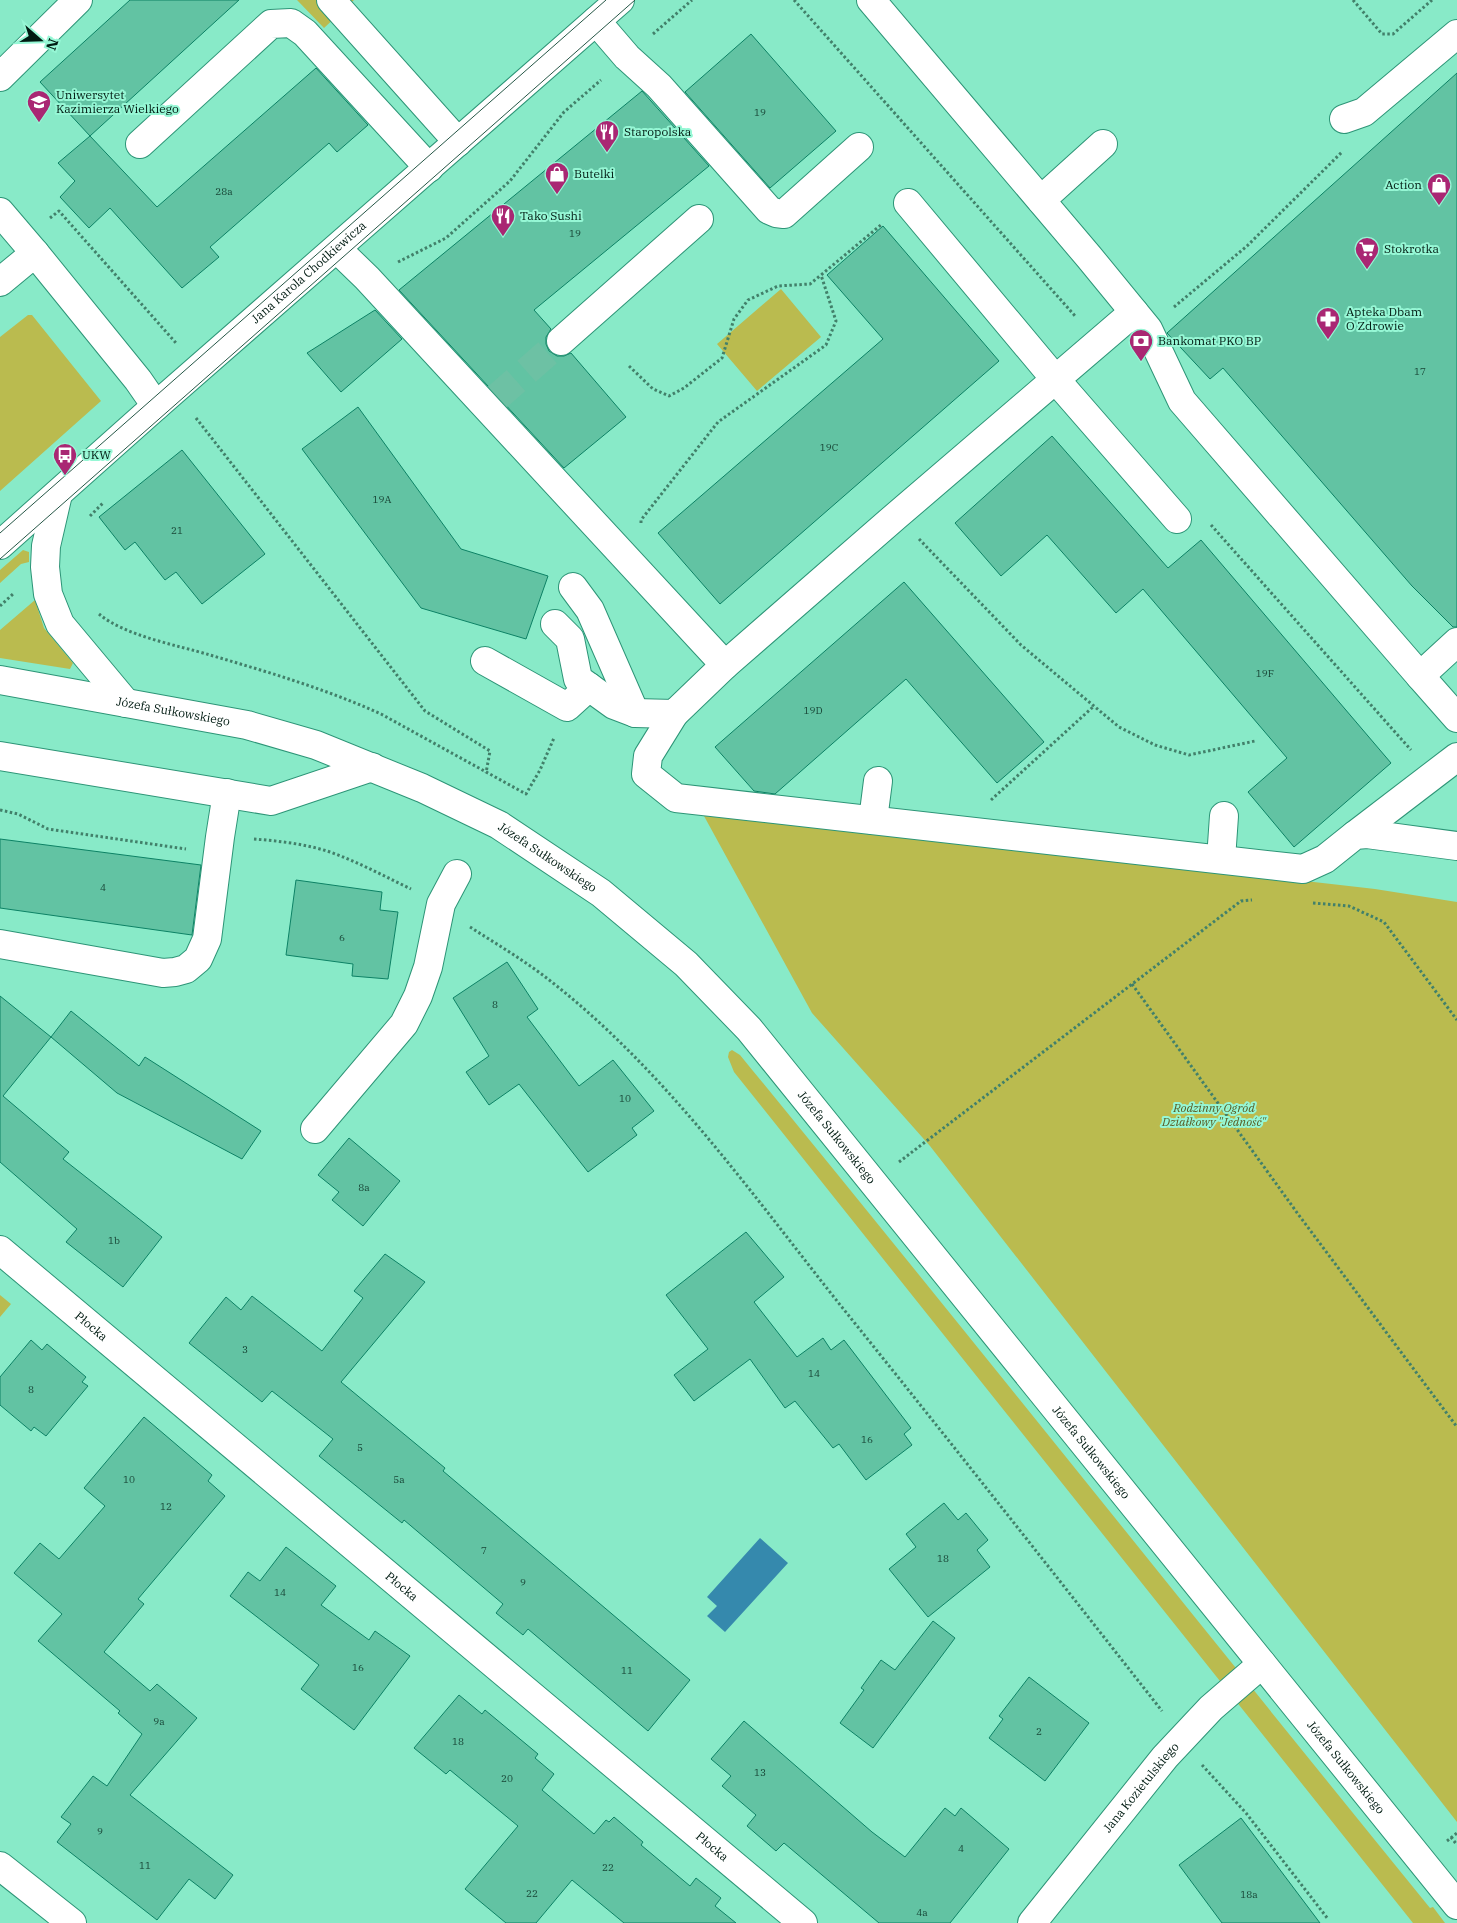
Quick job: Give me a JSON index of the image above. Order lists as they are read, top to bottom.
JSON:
{
  "streets": {
    "street": [
      "Jana Karola Chodkiewicza",
      "Józefa Sułkowskiego",
      "Płocka",
      "Jana Kozietulskiego"
    ]
  },
  "crossings": [
    ["Józefa Sułkowskiego", "Jana Kozietulskiego"]
  ],
  "parks": ["Rodzinny Ogród Działkowy \"Jedność\""],
  "places": {
    "school or university": ["Uniwersytet Kazimierza Wielkiego"],
    "restaurant": ["Staropolska", "Tako Sushi"],
    "shop": ["Butelki", "Action"],
    "supermarket": ["Stokrotka"],
    "pharmacy": ["Apteka Dbam O Zdrowie"],
    "bank": ["Bankomat PKO BP"],
    "bus stop": ["UKW"]
  },
  "house_numbers": [
    "19",
    "28a",
    "19",
    "17",
    "19C",
    "19A",
    "21",
    "19F",
    "19D",
    "4",
    "6",
    "8",
    "10",
    "8a",
    "1b",
    "3",
    "14",
    "8",
    "16",
    "5",
    "10",
    "5a",
    "12",
    "7",
    "18",
    "9",
    "14",
    "16",
    "11",
    "9a",
    "2",
    "18",
    "13",
    "20",
    "9",
    "4",
    "11",
    "22",
    "22",
    "18a",
    "4a"
  ],
  "north": "right"
}
